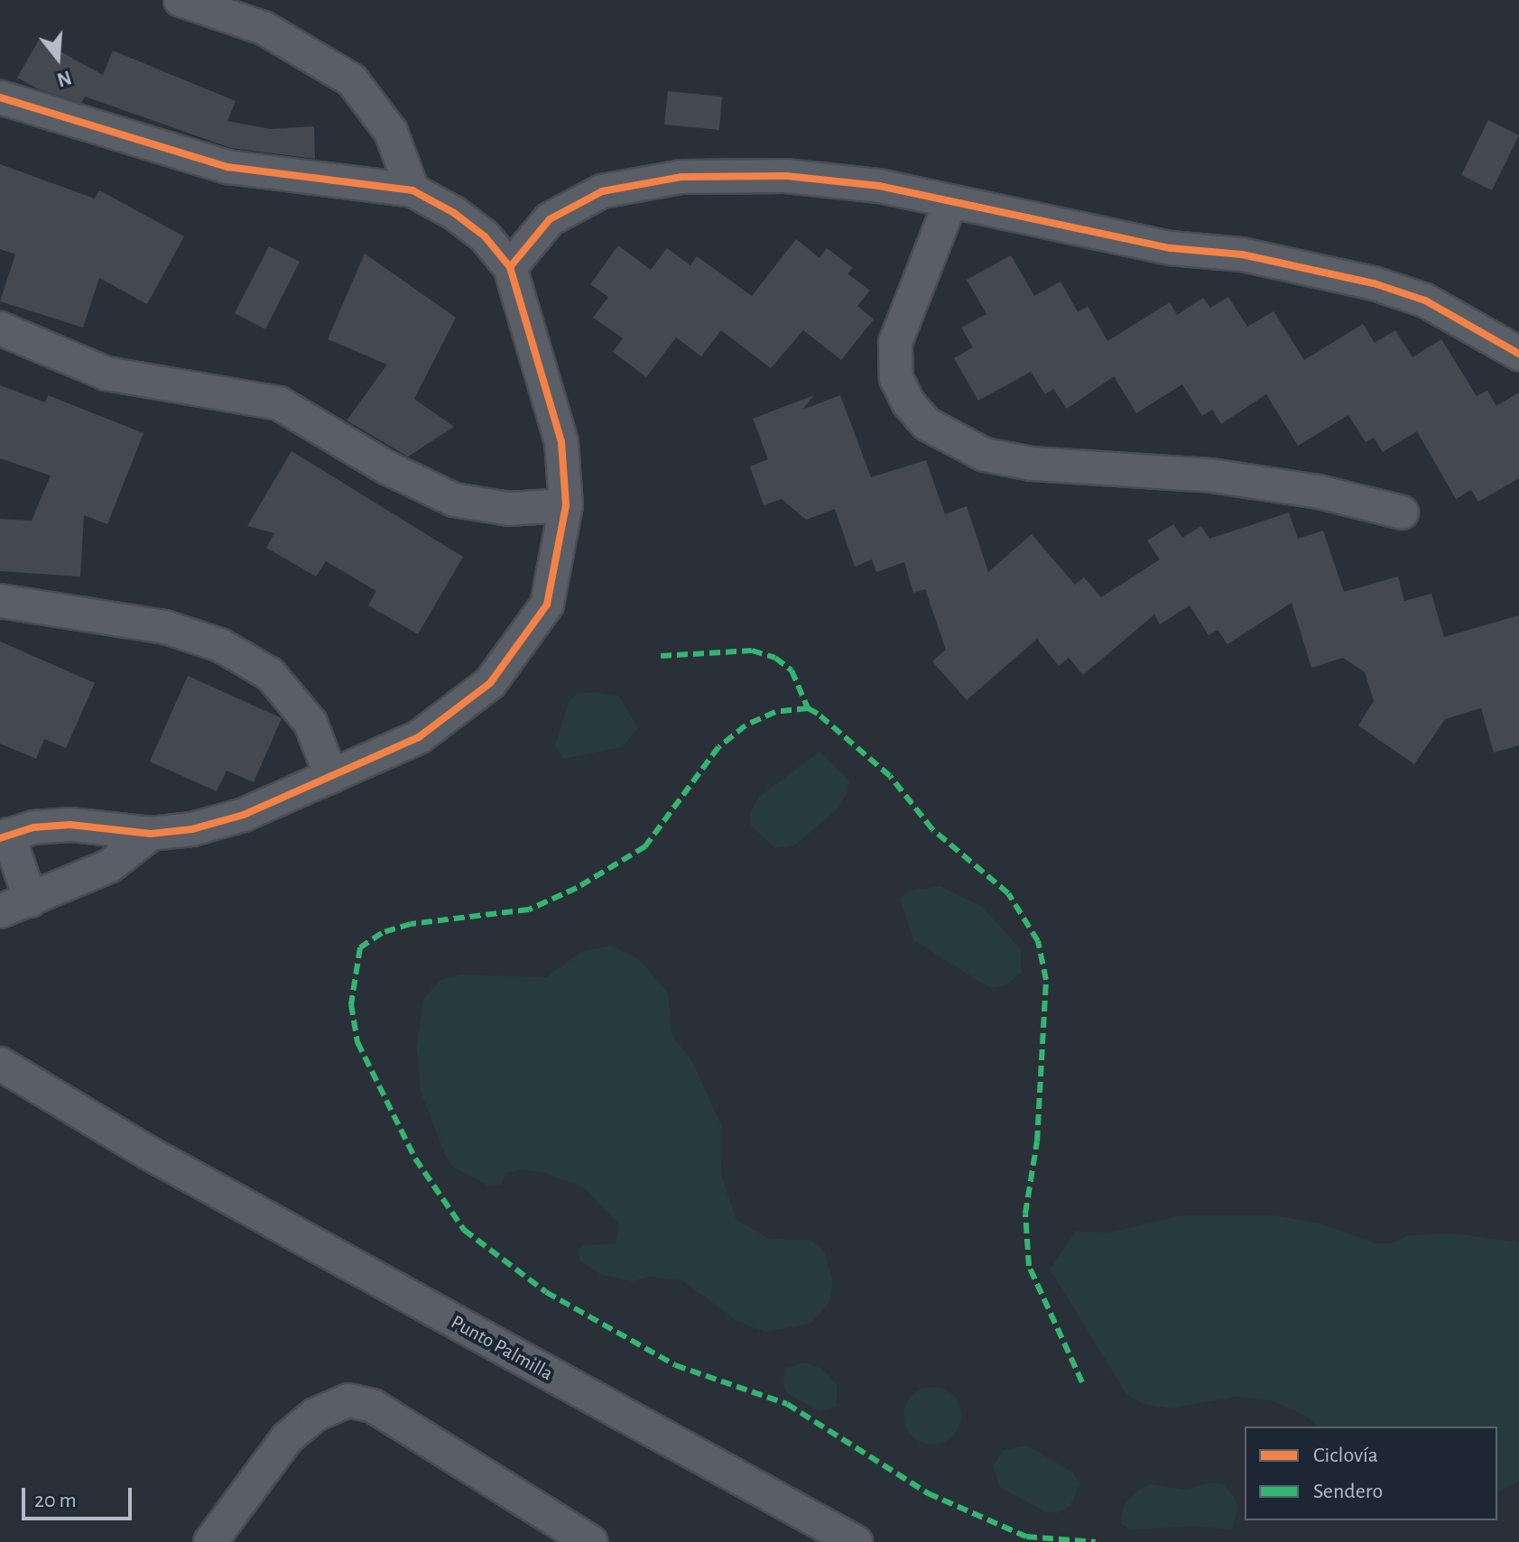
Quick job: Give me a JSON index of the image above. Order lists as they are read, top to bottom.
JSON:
{
  "streets": {
    "street": ["Punto Palmilla"]
  },
  "legend": ["Ciclovía", "Sendero"],
  "scale_bar": "20 m",
  "north": "bottom"
}
